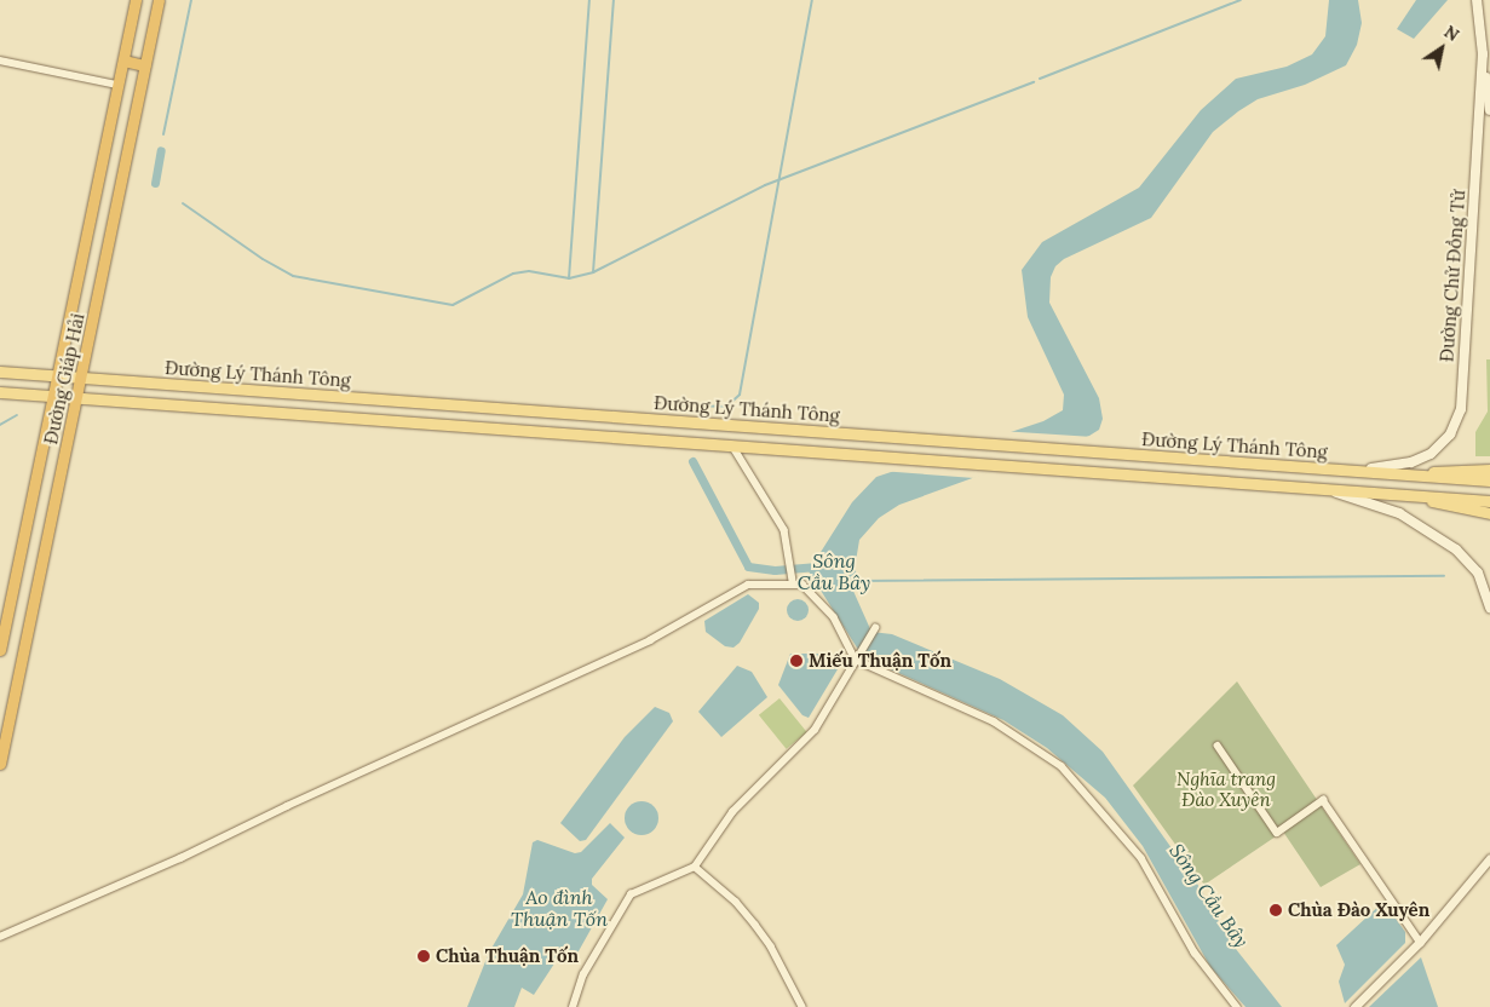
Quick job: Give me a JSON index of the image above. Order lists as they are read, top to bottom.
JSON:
{
  "streets": {
    "highway": ["Đường Giáp Hải"],
    "main road": ["Đường Chử Đồng Tử", "Đường Lý Thánh Tông"]
  },
  "crossings": [
    ["Đường Chử Đồng Tử", "Đường Lý Thánh Tông"],
    ["Đường Lý Thánh Tông", "Đường Giáp Hải"]
  ],
  "water": ["Sông Cầu Bây", "Ao đình Thuận Tốn"],
  "parks": ["Nghĩa trang Đào Xuyên"],
  "places": ["Miếu Thuận Tốn", "Chùa Đào Xuyên", "Chùa Thuận Tốn"],
  "north": "top right"
}
